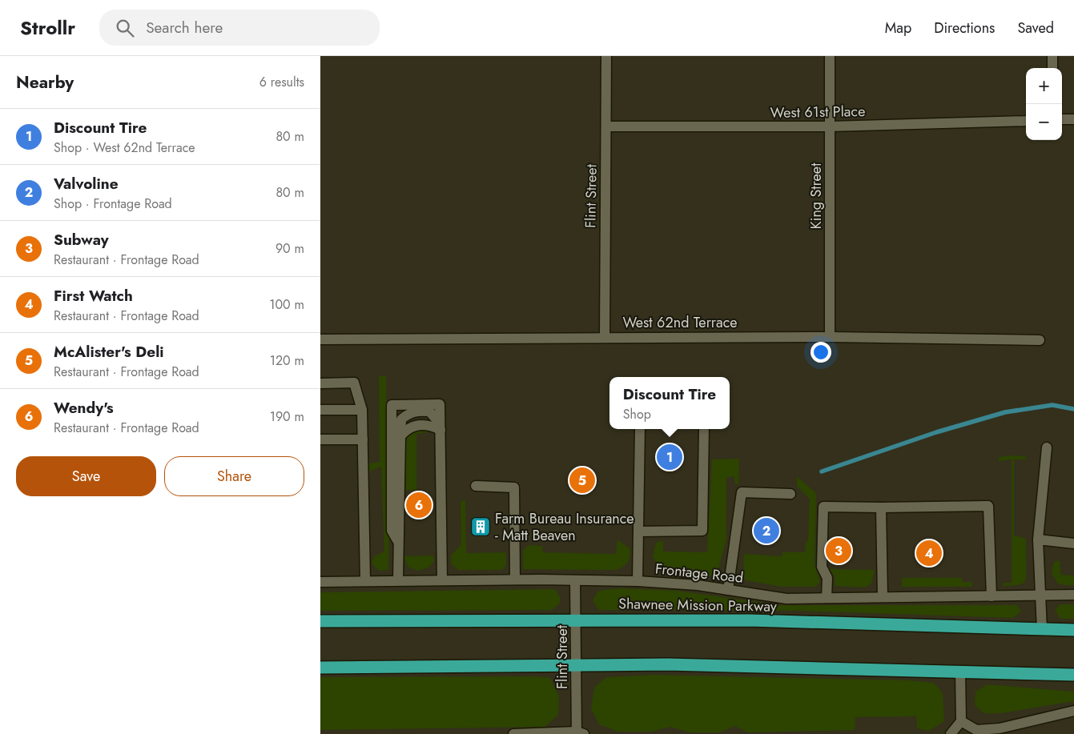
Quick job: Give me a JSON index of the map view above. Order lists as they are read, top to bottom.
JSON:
{
  "streets": {
    "highway": ["Shawnee Mission Parkway"],
    "street": [
      "West 61st Place",
      "Flint Street",
      "King Street",
      "West 62nd Terrace",
      "Frontage Road"
    ]
  },
  "crossings": [
    ["West 61st Place", "Flint Street"],
    ["West 61st Place", "King Street"],
    ["Flint Street", "West 62nd Terrace"],
    ["Flint Street", "Frontage Road"],
    ["Flint Street", "Shawnee Mission Parkway"],
    ["King Street", "West 62nd Terrace"]
  ],
  "places": {
    "building": ["Farm Bureau Insurance - Matt Beaven"]
  },
  "page": {
    "header": "Strollr",
    "search": "Search here",
    "nav": ["Map", "Directions", "Saved"],
    "heading": ["Nearby", "6 results"],
    "map_buttons": ["+", "−"],
    "list": [
      {
        "mark": "1",
        "name": "Discount Tire",
        "note": "Shop · West 62nd Terrace",
        "value": "80 m"
      },
      {
        "mark": "2",
        "name": "Valvoline",
        "note": "Shop · Frontage Road",
        "value": "80 m"
      },
      {
        "mark": "3",
        "name": "Subway",
        "note": "Restaurant · Frontage Road",
        "value": "90 m"
      },
      {
        "mark": "4",
        "name": "First Watch",
        "note": "Restaurant · Frontage Road",
        "value": "100 m"
      },
      {
        "mark": "5",
        "name": "McAlister's Deli",
        "note": "Restaurant · Frontage Road",
        "value": "120 m"
      },
      {
        "mark": "6",
        "name": "Wendy's",
        "note": "Restaurant · Frontage Road",
        "value": "190 m"
      }
    ],
    "popup": ["Discount Tire", "Shop"],
    "pins": [
      "1",
      "5",
      "6",
      "2",
      "3",
      "4"
    ],
    "buttons": ["Save", "Share"]
  }
}
